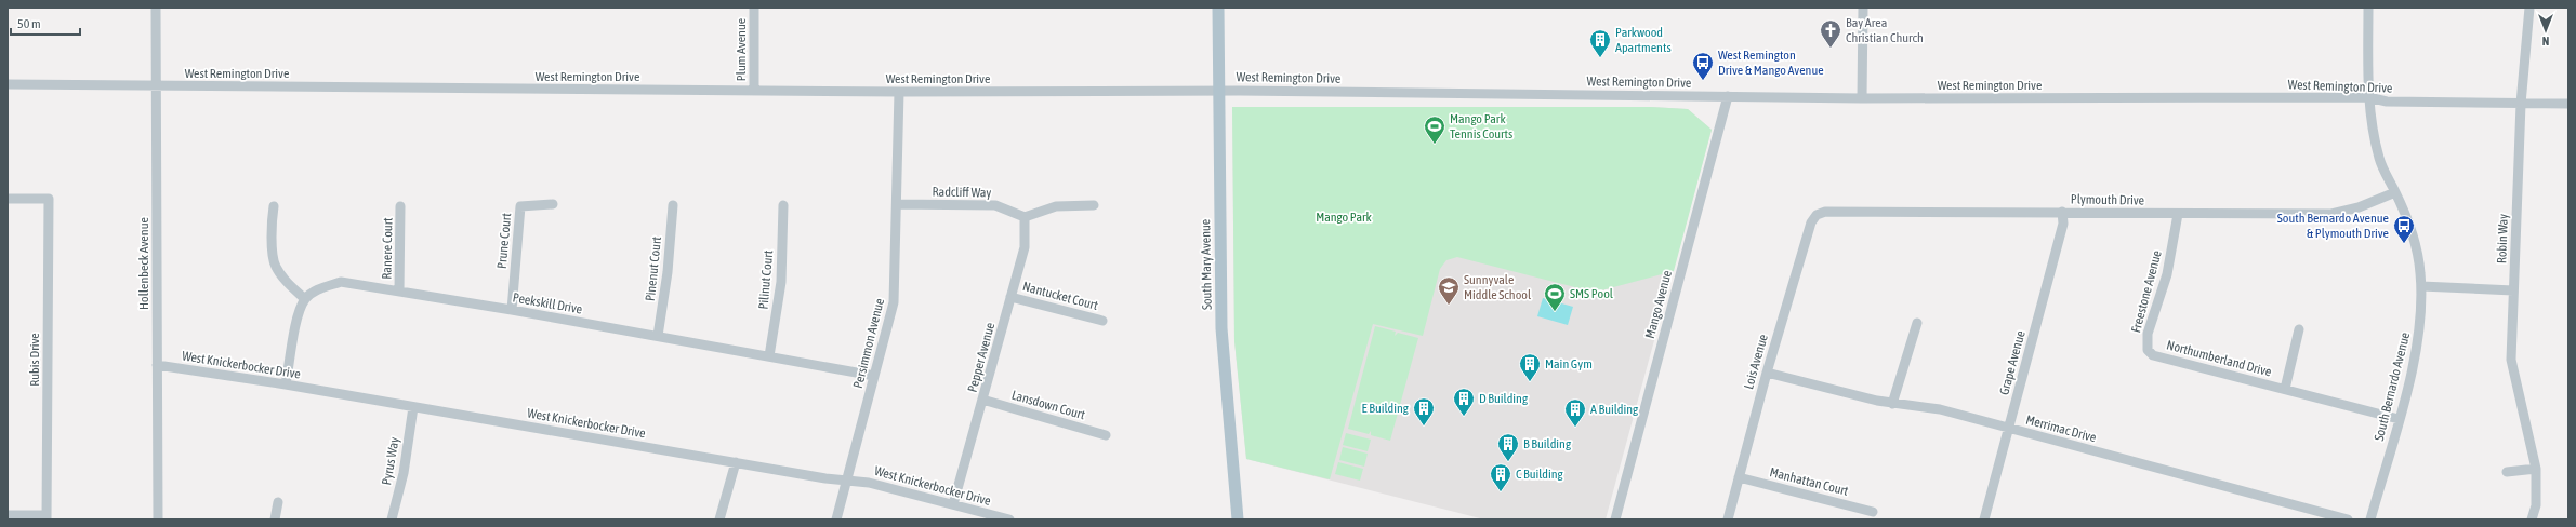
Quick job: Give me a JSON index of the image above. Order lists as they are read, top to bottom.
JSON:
{
  "streets": {
    "main road": ["South Mary Avenue"],
    "street": [
      "Plum Avenue",
      "West Remington Drive",
      "Radcliff Way",
      "Plymouth Drive",
      "Robin Way",
      "Prune Court",
      "Ranere Court",
      "Hollenbeck Avenue",
      "Pinenut Court",
      "Pilinut Court",
      "Freestone Avenue",
      "Nantucket Court",
      "Peekskill Drive",
      "Mango Avenue",
      "Persimmon Avenue",
      "Pepper Avenue",
      "Northumberland Drive",
      "Rubis Drive",
      "Lois Avenue",
      "Grape Avenue",
      "West Knickerbocker Drive",
      "South Bernardo Avenue",
      "Lansdown Court",
      "Merrimac Drive",
      "Pyrus Way",
      "Manhattan Court"
    ]
  },
  "crossings": [
    ["Plum Avenue", "West Remington Drive"],
    ["West Remington Drive", "Robin Way"],
    ["West Remington Drive", "Hollenbeck Avenue"],
    ["West Remington Drive", "South Mary Avenue"],
    ["West Remington Drive", "Mango Avenue"],
    ["West Remington Drive", "Persimmon Avenue"],
    ["West Remington Drive", "South Bernardo Avenue"],
    ["Radcliff Way", "Persimmon Avenue"],
    ["Radcliff Way", "Pepper Avenue"],
    ["Plymouth Drive", "Freestone Avenue"],
    ["Plymouth Drive", "Lois Avenue"],
    ["Plymouth Drive", "Grape Avenue"],
    ["Plymouth Drive", "South Bernardo Avenue"],
    ["Prune Court", "Peekskill Drive"],
    ["Ranere Court", "Peekskill Drive"],
    ["Hollenbeck Avenue", "West Knickerbocker Drive"],
    ["Pinenut Court", "Peekskill Drive"],
    ["Pilinut Court", "Peekskill Drive"],
    ["Freestone Avenue", "Northumberland Drive"],
    ["Nantucket Court", "Pepper Avenue"],
    ["Peekskill Drive", "Persimmon Avenue"],
    ["Persimmon Avenue", "West Knickerbocker Drive"],
    ["Pepper Avenue", "West Knickerbocker Drive"],
    ["Pepper Avenue", "Lansdown Court"],
    ["Northumberland Drive", "South Bernardo Avenue"],
    ["Lois Avenue", "Merrimac Drive"],
    ["Lois Avenue", "Manhattan Court"],
    ["Grape Avenue", "Merrimac Drive"],
    ["West Knickerbocker Drive", "Pyrus Way"]
  ],
  "parks": ["Mango Park"],
  "places": {
    "church": ["Bay Area Christian Church"],
    "building": [
      "Parkwood Apartments",
      "Main Gym",
      "D Building",
      "E Building",
      "A Building",
      "B Building",
      "C Building"
    ],
    "bus stop": ["West Remington Drive & Mango Avenue", "South Bernardo Avenue & Plymouth Drive"],
    "sports": ["Mango Park Tennis Courts", "SMS Pool"],
    "school or university": ["Sunnyvale Middle School"]
  },
  "scale_bar": "50 m",
  "north": "bottom"
}
